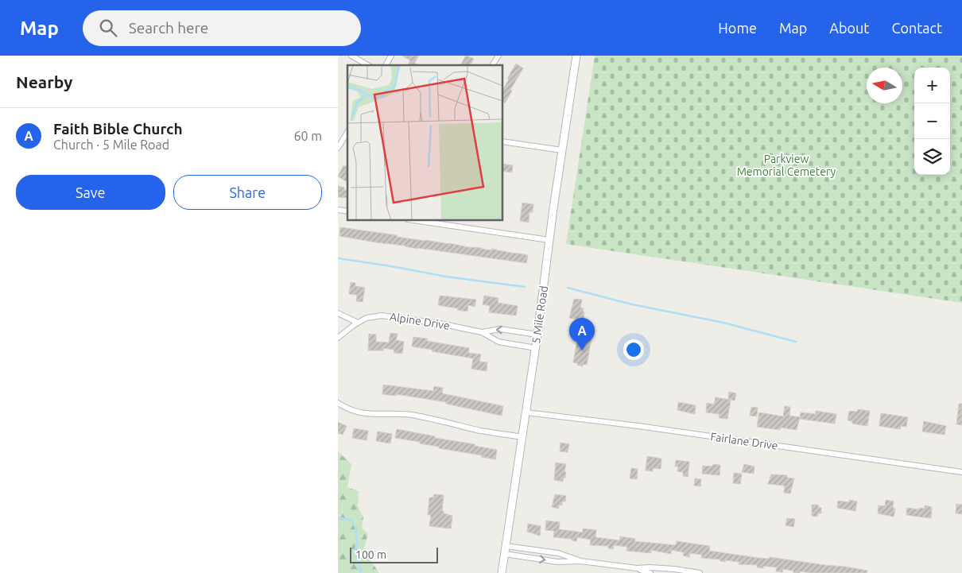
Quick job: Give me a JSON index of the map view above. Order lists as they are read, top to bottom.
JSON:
{
  "streets": {
    "main road": ["5 Mile Road"],
    "street": ["Alpine Drive", "Fairlane Drive"]
  },
  "crossings": [
    ["5 Mile Road", "Alpine Drive"],
    ["5 Mile Road", "Fairlane Drive"]
  ],
  "parks": ["Parkview Memorial Cemetery"],
  "scale_bar": "100 m",
  "north": "left",
  "page": {
    "header": "Map",
    "search": "Search here",
    "nav": [
      "Home",
      "Map",
      "About",
      "Contact"
    ],
    "heading": "Nearby",
    "map_buttons": ["+", "−"],
    "list": [
      {
        "mark": "A",
        "name": "Faith Bible Church",
        "note": "Church · 5 Mile Road",
        "value": "60 m"
      }
    ],
    "buttons": ["Save", "Share"],
    "pins": "A",
    "scale": "100 m"
  }
}
